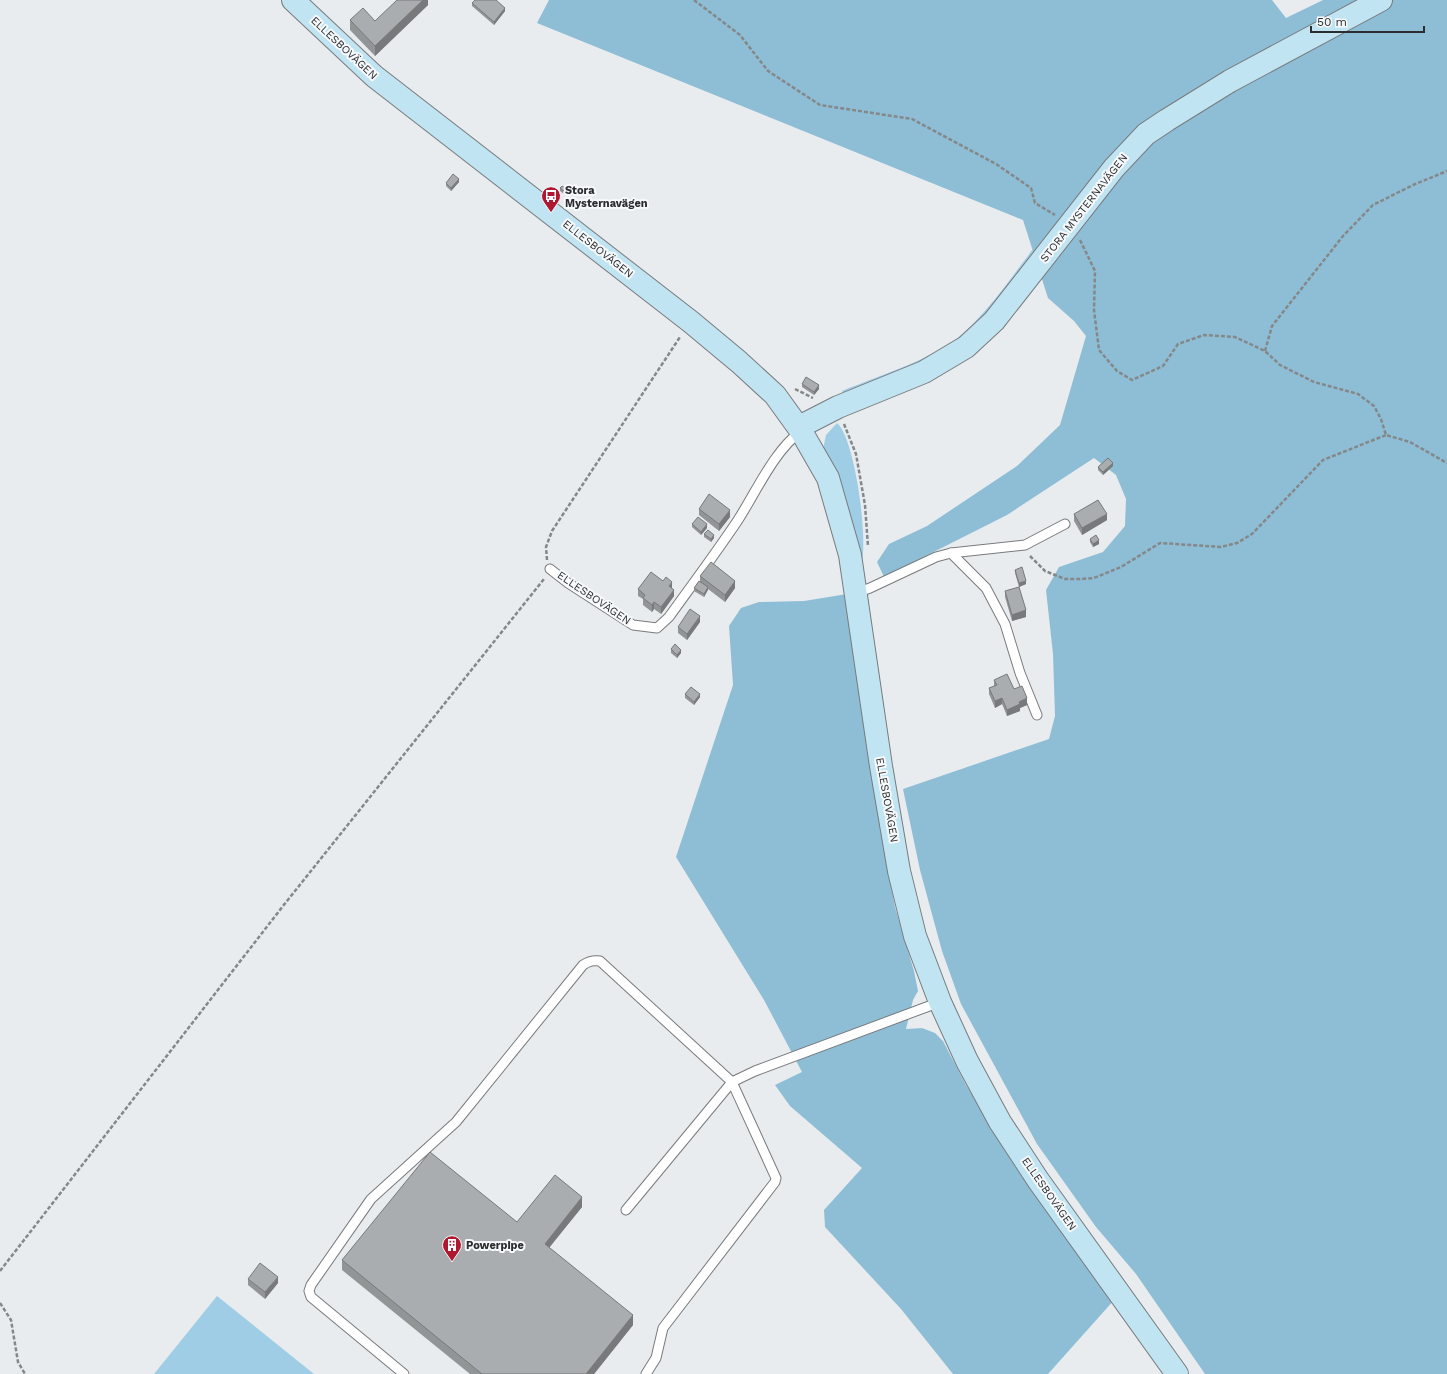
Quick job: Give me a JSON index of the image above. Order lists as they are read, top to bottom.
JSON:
{
  "streets": {
    "main road": ["ELLESBOVÄGEN", "STORA MYSTERNAVÄGEN"]
  },
  "crossings": [
    ["ELLESBOVÄGEN", "STORA MYSTERNAVÄGEN"]
  ],
  "places": {
    "bus stop": ["Stora Mysternavägen"],
    "building": ["Powerpipe"]
  },
  "scale_bar": "50 m"
}
